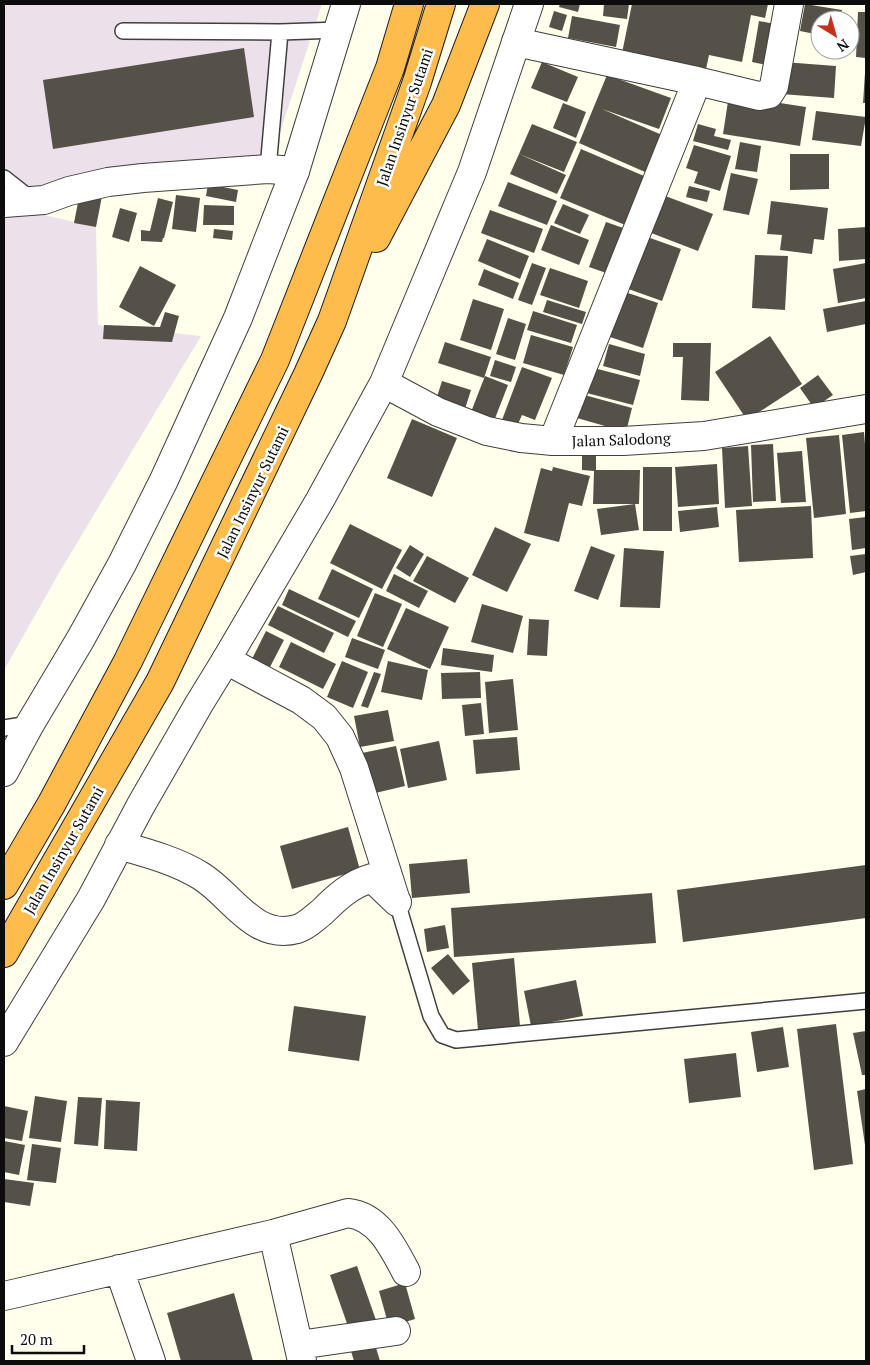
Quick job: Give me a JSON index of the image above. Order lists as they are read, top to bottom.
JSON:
{
  "streets": {
    "highway": ["Jalan Insinyur Sutami"],
    "street": ["Jalan Salodong"]
  },
  "scale_bar": "20 m",
  "north": "bottom right"
}
